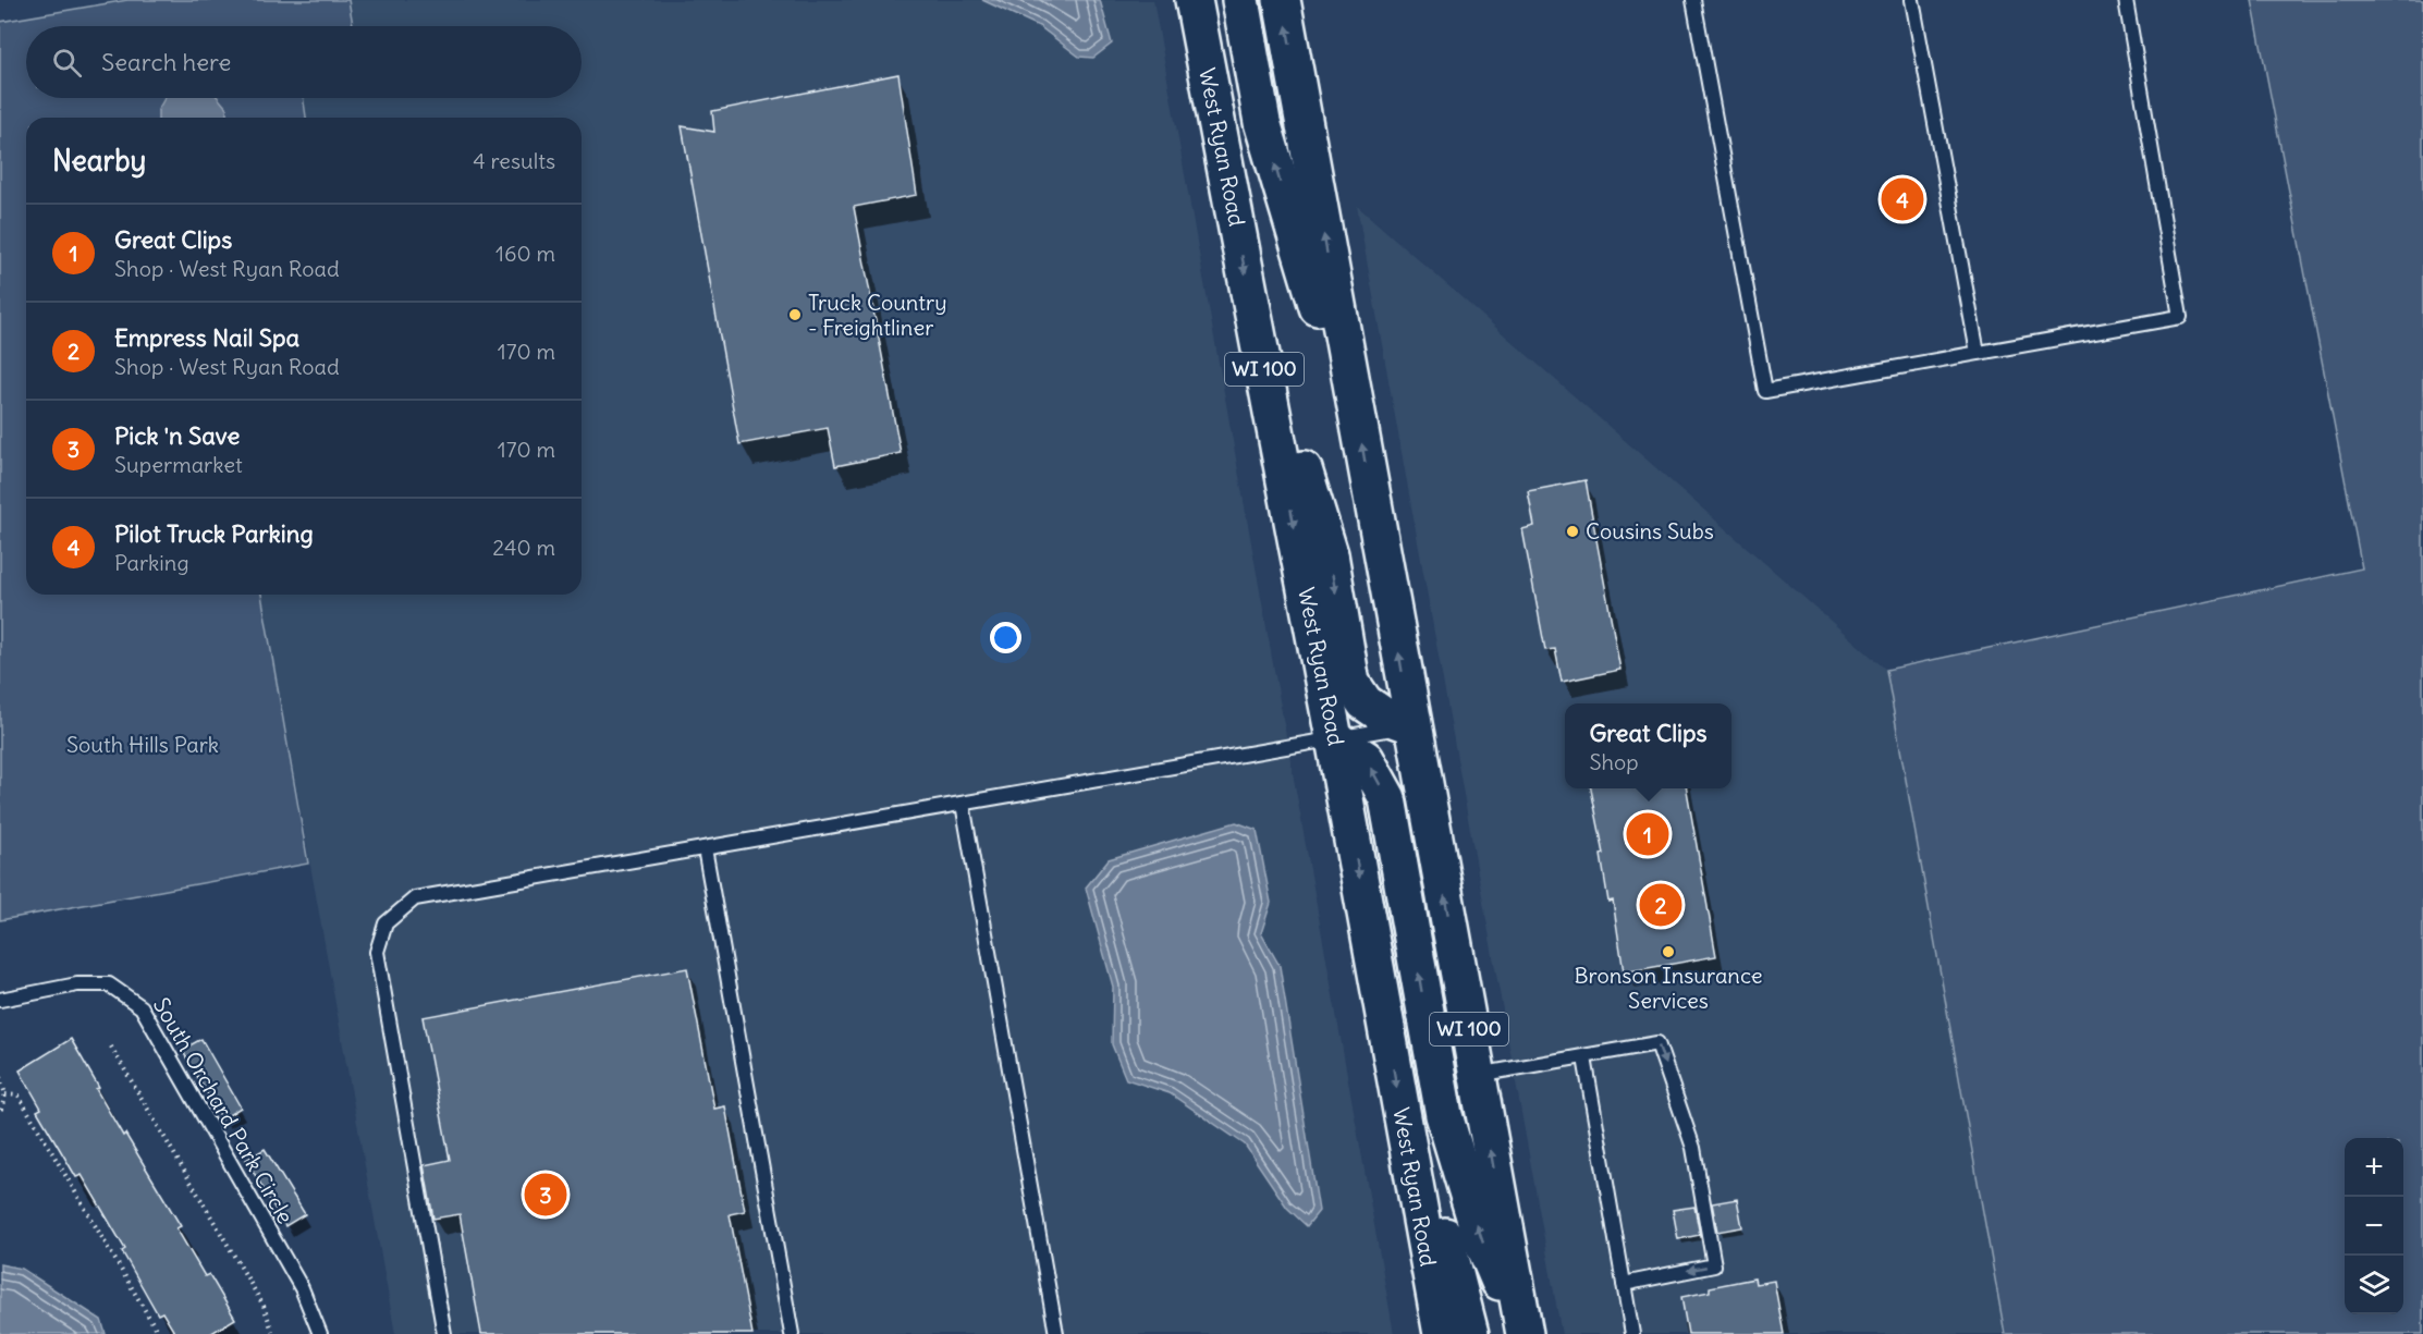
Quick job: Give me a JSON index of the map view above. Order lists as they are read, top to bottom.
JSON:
{
  "streets": {
    "main road": ["West Ryan Road", "WI 100"],
    "lane": ["South Orchard Park Circle"]
  },
  "parks": ["South Hills Park"],
  "places": ["Truck Country - Freightliner", "Cousins Subs", "Bronson Insurance Services"],
  "page": {
    "search": "Search here",
    "heading": ["Nearby", "4 results"],
    "pins": [
      "4",
      "1",
      "2",
      "3"
    ],
    "list": [
      {
        "mark": "1",
        "name": "Great Clips",
        "note": "Shop · West Ryan Road",
        "value": "160 m"
      },
      {
        "mark": "2",
        "name": "Empress Nail Spa",
        "note": "Shop · West Ryan Road",
        "value": "170 m"
      },
      {
        "mark": "3",
        "name": "Pick 'n Save",
        "note": "Supermarket",
        "value": "170 m"
      },
      {
        "mark": "4",
        "name": "Pilot Truck Parking",
        "note": "Parking",
        "value": "240 m"
      }
    ],
    "popup": ["Great Clips", "Shop"],
    "map_buttons": ["+", "−"]
  }
}
